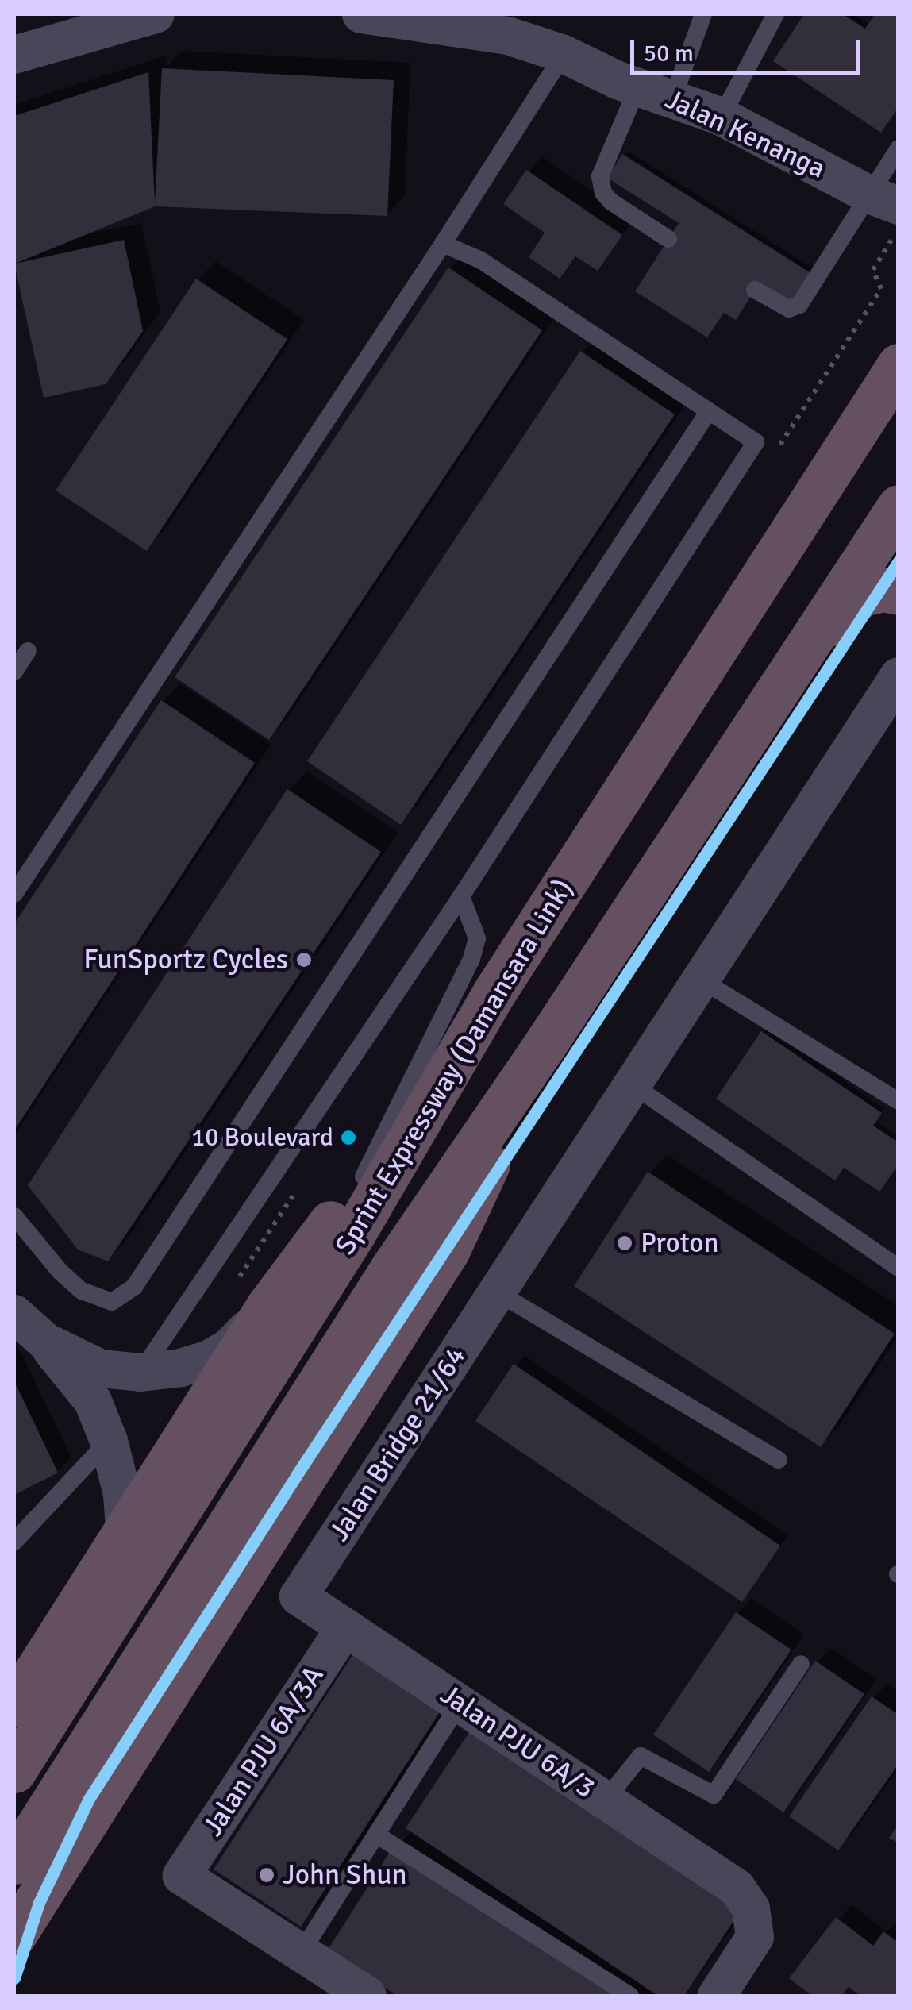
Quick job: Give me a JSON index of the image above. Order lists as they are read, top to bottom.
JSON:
{
  "streets": {
    "highway": ["Sprint Expressway (Damansara Link)"],
    "street": [
      "Jalan Kenanga",
      "Jalan Bridge 21/64",
      "Jalan PJU 6A/3",
      "Jalan PJU 6A/3A"
    ]
  },
  "crossings": [
    ["Jalan Bridge 21/64", "Jalan PJU 6A/3"],
    ["Jalan PJU 6A/3", "Jalan PJU 6A/3A"]
  ],
  "places": [
    "FunSportz Cycles",
    "10 Boulevard",
    "Proton",
    "John Shun"
  ],
  "scale_bar": "50 m"
}
